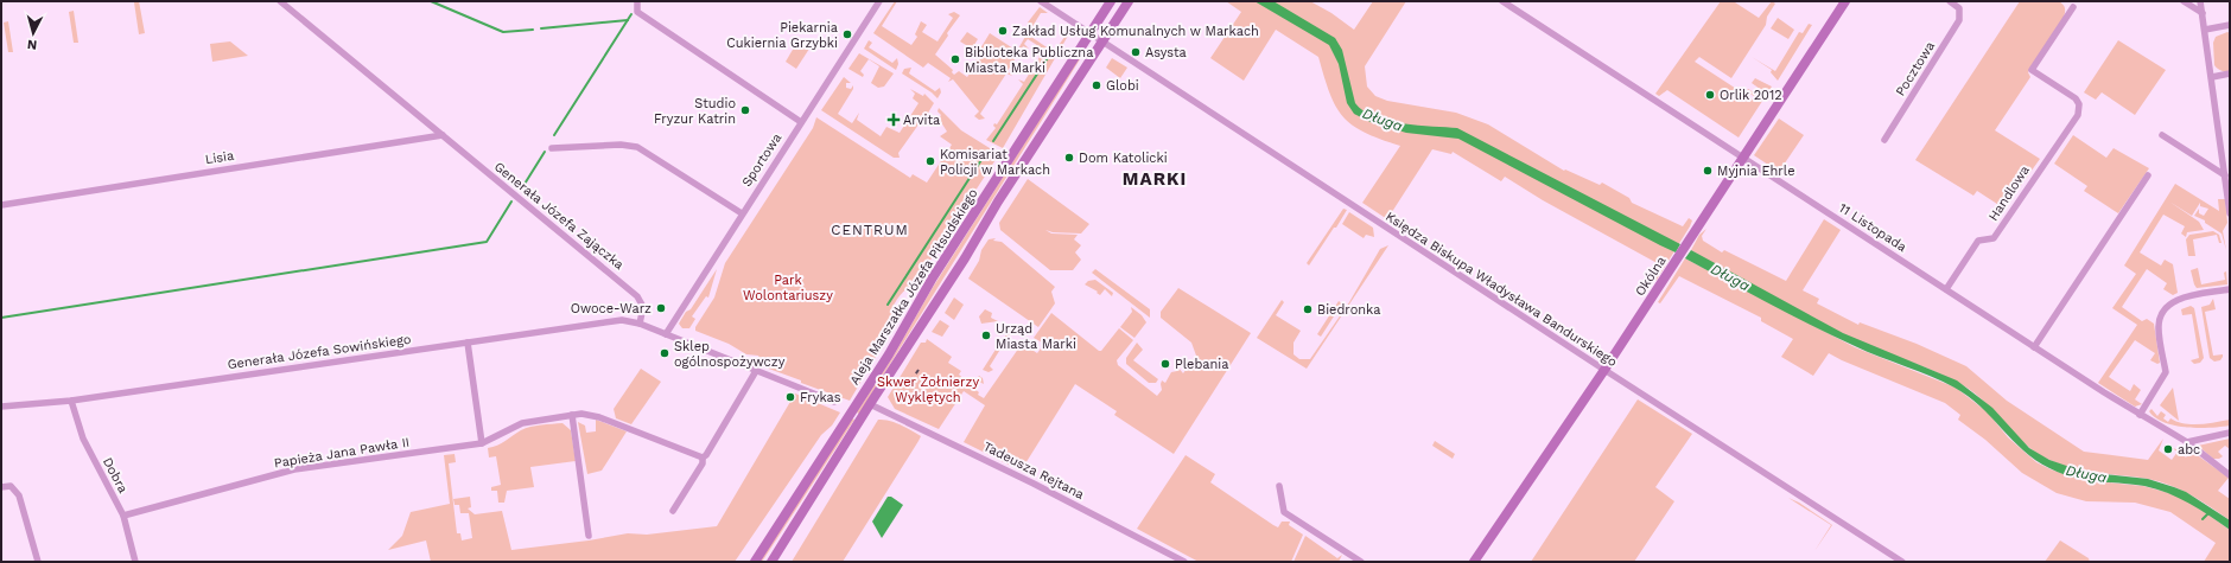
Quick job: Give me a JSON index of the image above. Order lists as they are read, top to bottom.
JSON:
{
  "streets": {
    "main road": ["Okólna", "Aleja Marszałka Józefa Piłsudskiego"],
    "street": [
      "Pocztowa",
      "Lisia",
      "Sportowa",
      "Handlowa",
      "Generała Józefa Zajączka",
      "11 Listopada",
      "Księdza Biskupa Władysława Bandurskiego",
      "Generała Józefa Sowińskiego",
      "Papieża Jana Pawła II",
      "Tadeusza Rejtana",
      "Dobra"
    ]
  },
  "crossings": [
    ["Lisia", "Generała Józefa Zajączka"],
    ["Handlowa", "11 Listopada"],
    ["Generała Józefa Zajączka", "Generała Józefa Sowińskiego"],
    ["11 Listopada", "Okólna"],
    ["Okólna", "Księdza Biskupa Władysława Bandurskiego"],
    ["Aleja Marszałka Józefa Piłsudskiego", "Księdza Biskupa Władysława Bandurskiego"],
    ["Aleja Marszałka Józefa Piłsudskiego", "Tadeusza Rejtana"],
    ["Generała Józefa Sowińskiego", "Dobra"],
    ["Papieża Jana Pawła II", "Dobra"]
  ],
  "districts": ["MARKI", "CENTRUM"],
  "water": ["Długa"],
  "parks": ["Park Wolontariuszy", "Skwer Żołnierzy Wyklętych"],
  "places": {
    "other": [
      "Zakład Usług Komunalnych w Markach",
      "Piekarnia Cukiernia Grzybki",
      "Asysta",
      "Biblioteka Publiczna Miasta Marki",
      "Globi",
      "Orlik 2012",
      "Studio Fryzur Katrin",
      "Dom Katolicki",
      "Komisariat Policji w Markach",
      "Myjnia Ehrle",
      "Owoce-Warz",
      "Biedronka",
      "Urząd Miasta Marki",
      "Sklep ogólnospożywczy",
      "Plebania",
      "Frykas",
      "abc"
    ],
    "health": ["Arvita"]
  },
  "north": "bottom"
}
